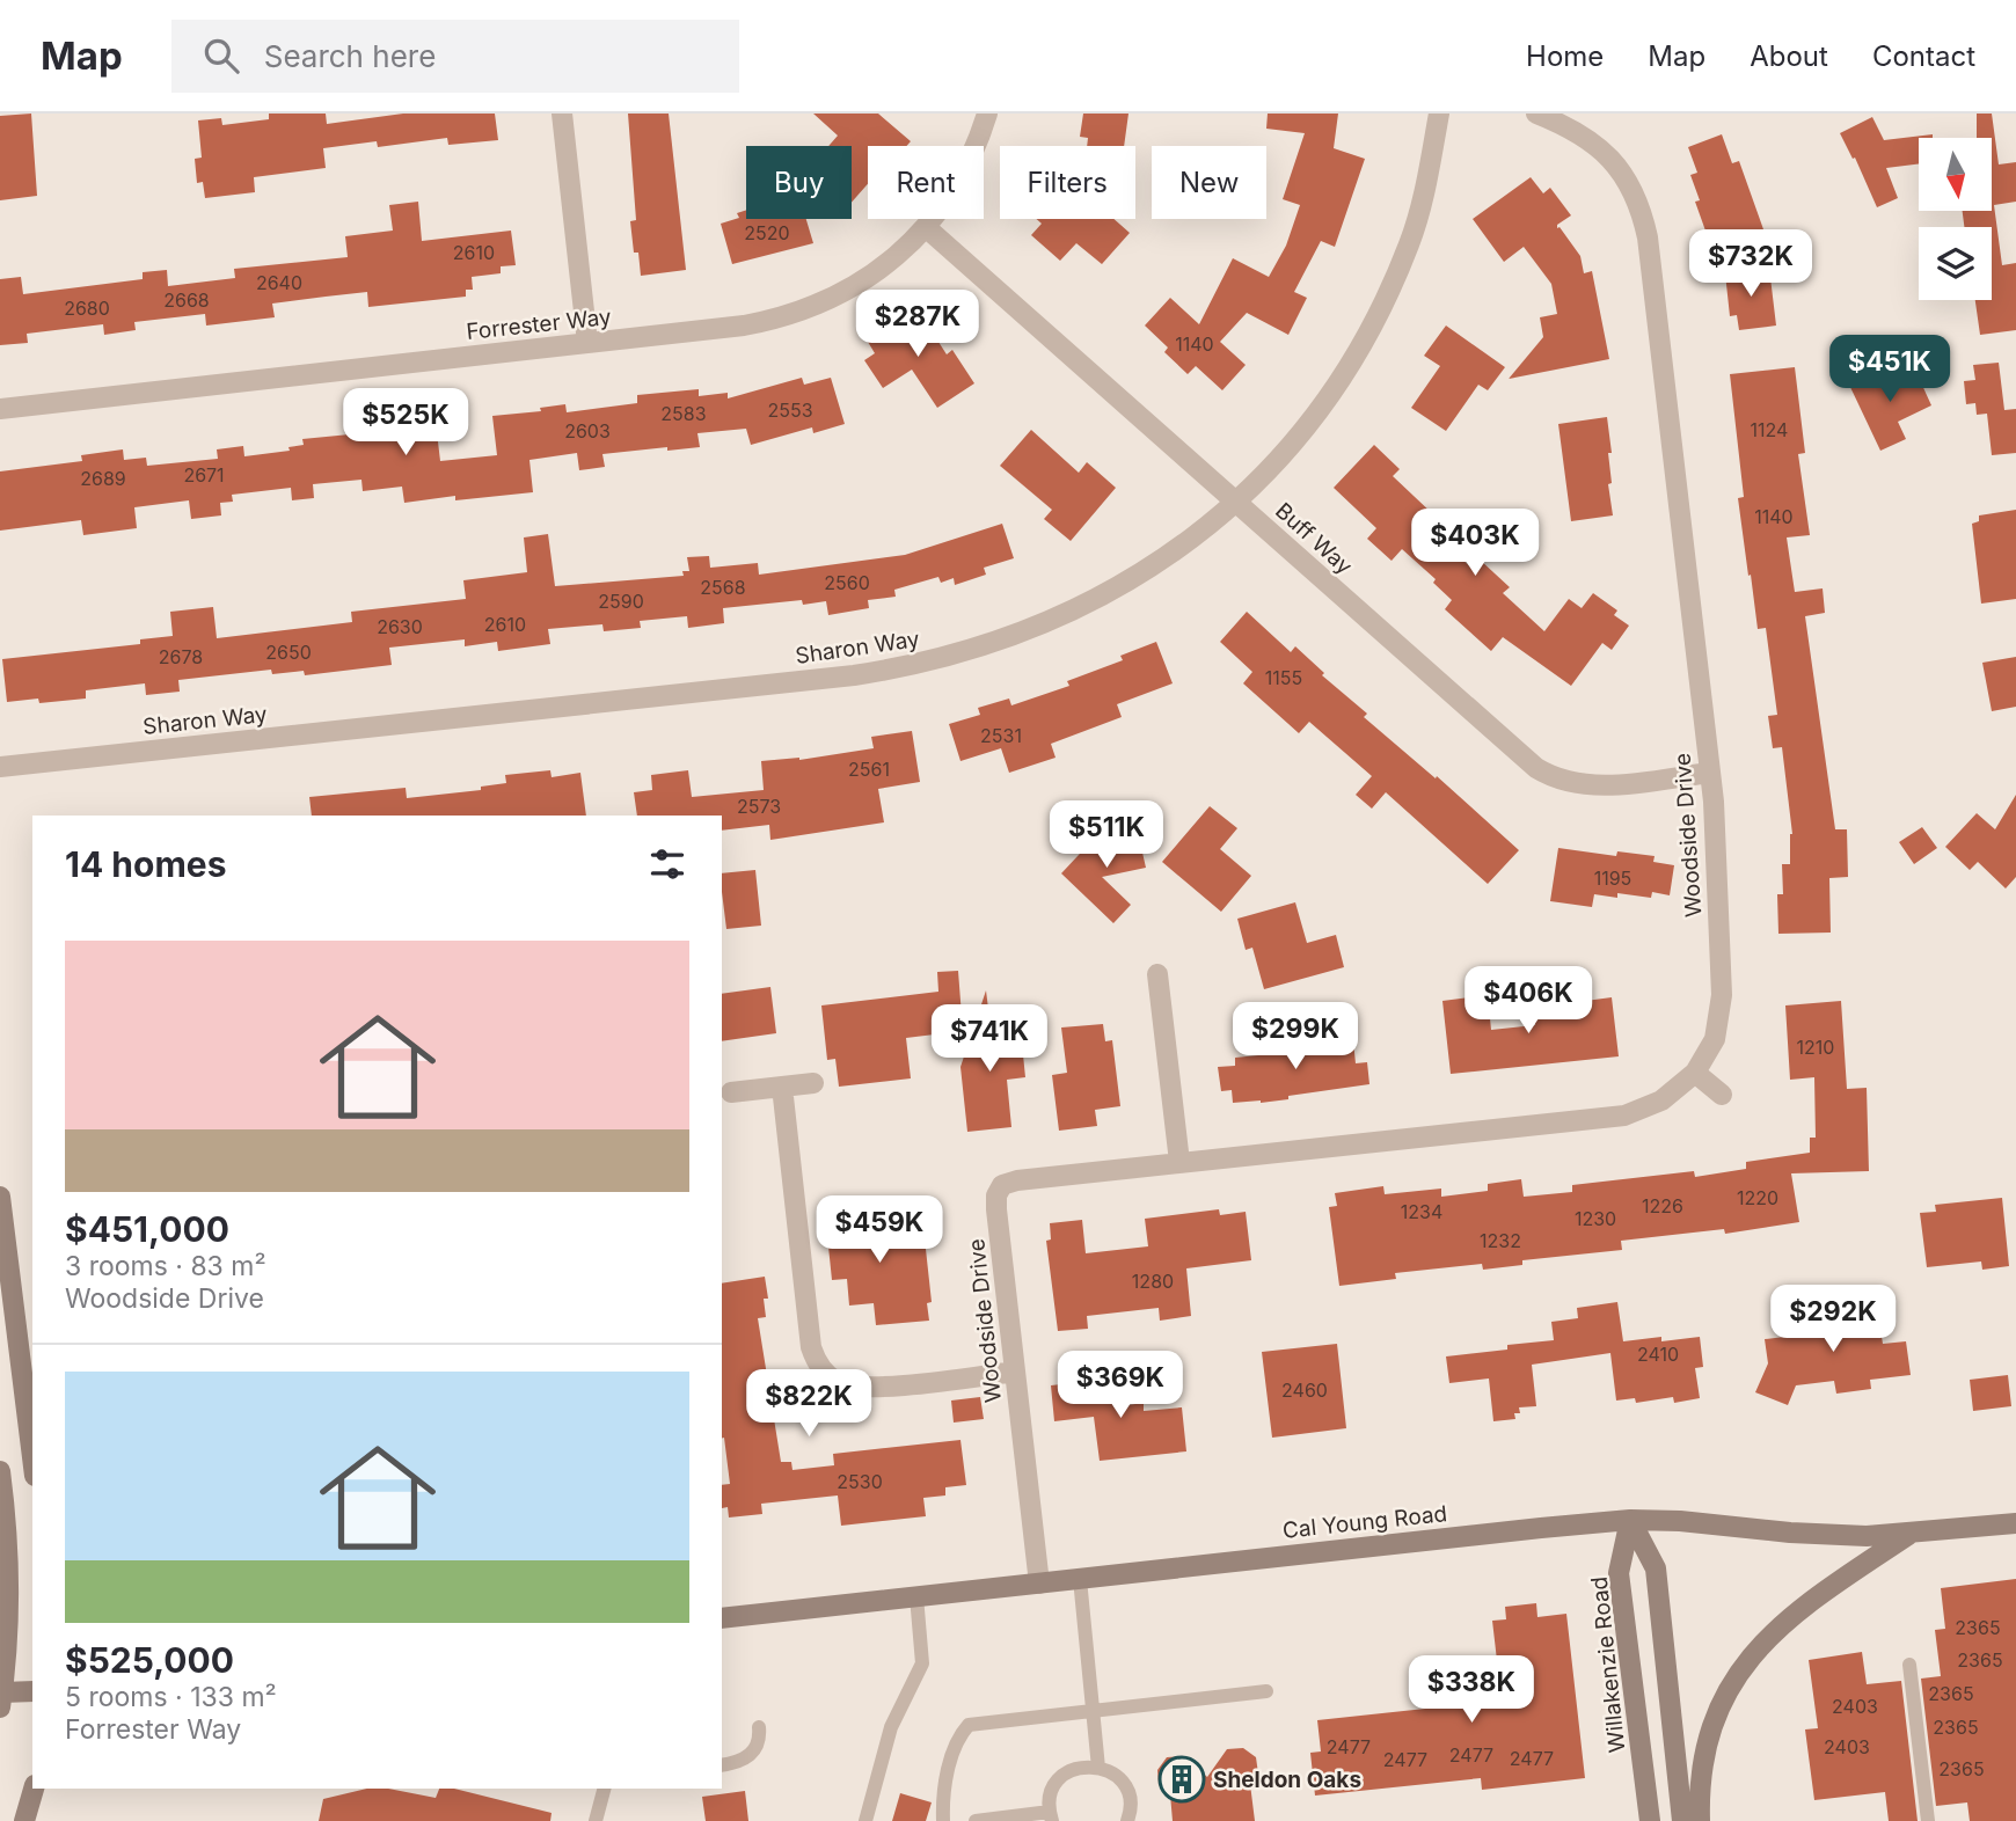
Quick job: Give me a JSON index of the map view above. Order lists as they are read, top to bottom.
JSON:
{
  "streets": {
    "main road": ["Cal Young Road", "Willakenzie Road"],
    "street": [
      "Forrester Way",
      "Buff Way",
      "Sharon Way",
      "Woodside Drive"
    ]
  },
  "crossings": [
    ["Forrester Way", "Buff Way"],
    ["Buff Way", "Sharon Way"],
    ["Buff Way", "Woodside Drive"],
    ["Woodside Drive", "Cal Young Road"],
    ["Cal Young Road", "Willakenzie Road"]
  ],
  "places": {
    "building": ["Sheldon Oaks"]
  },
  "house_numbers": [
    "2520",
    "2610",
    "2640",
    "2668",
    "2680",
    "1140",
    "2553",
    "2583",
    "1124",
    "2603",
    "2671",
    "2689",
    "1140",
    "2560",
    "2568",
    "2590",
    "2610",
    "2630",
    "2650",
    "2678",
    "1155",
    "2531",
    "2561",
    "2573",
    "1195",
    "1210",
    "1220",
    "1226",
    "1234",
    "1230",
    "1232",
    "1280",
    "2410",
    "2460",
    "2530",
    "2365",
    "2365",
    "2365",
    "2403",
    "2365",
    "2477",
    "2403",
    "2477",
    "2477",
    "2477",
    "2365"
  ],
  "north": "bottom",
  "page": {
    "header": "Map",
    "search": "Search here",
    "nav": [
      "Home",
      "Map",
      "About",
      "Contact"
    ],
    "chip": [
      "Buy",
      "Rent",
      "Filters",
      "New"
    ],
    "price": [
      "$732K",
      "$287K",
      "$451K",
      "$525K",
      "$403K",
      "$511K",
      "$406K",
      "$299K",
      "$741K",
      "$459K",
      "$292K",
      "$369K",
      "$822K",
      "$338K"
    ],
    "heading": "14 homes",
    "list": [
      {
        "name": "$451,000",
        "note": "3 rooms · 83 m² · Woodside Drive"
      },
      {
        "name": "$525,000",
        "note": "5 rooms · 133 m² · Forrester Way"
      }
    ]
  }
}
